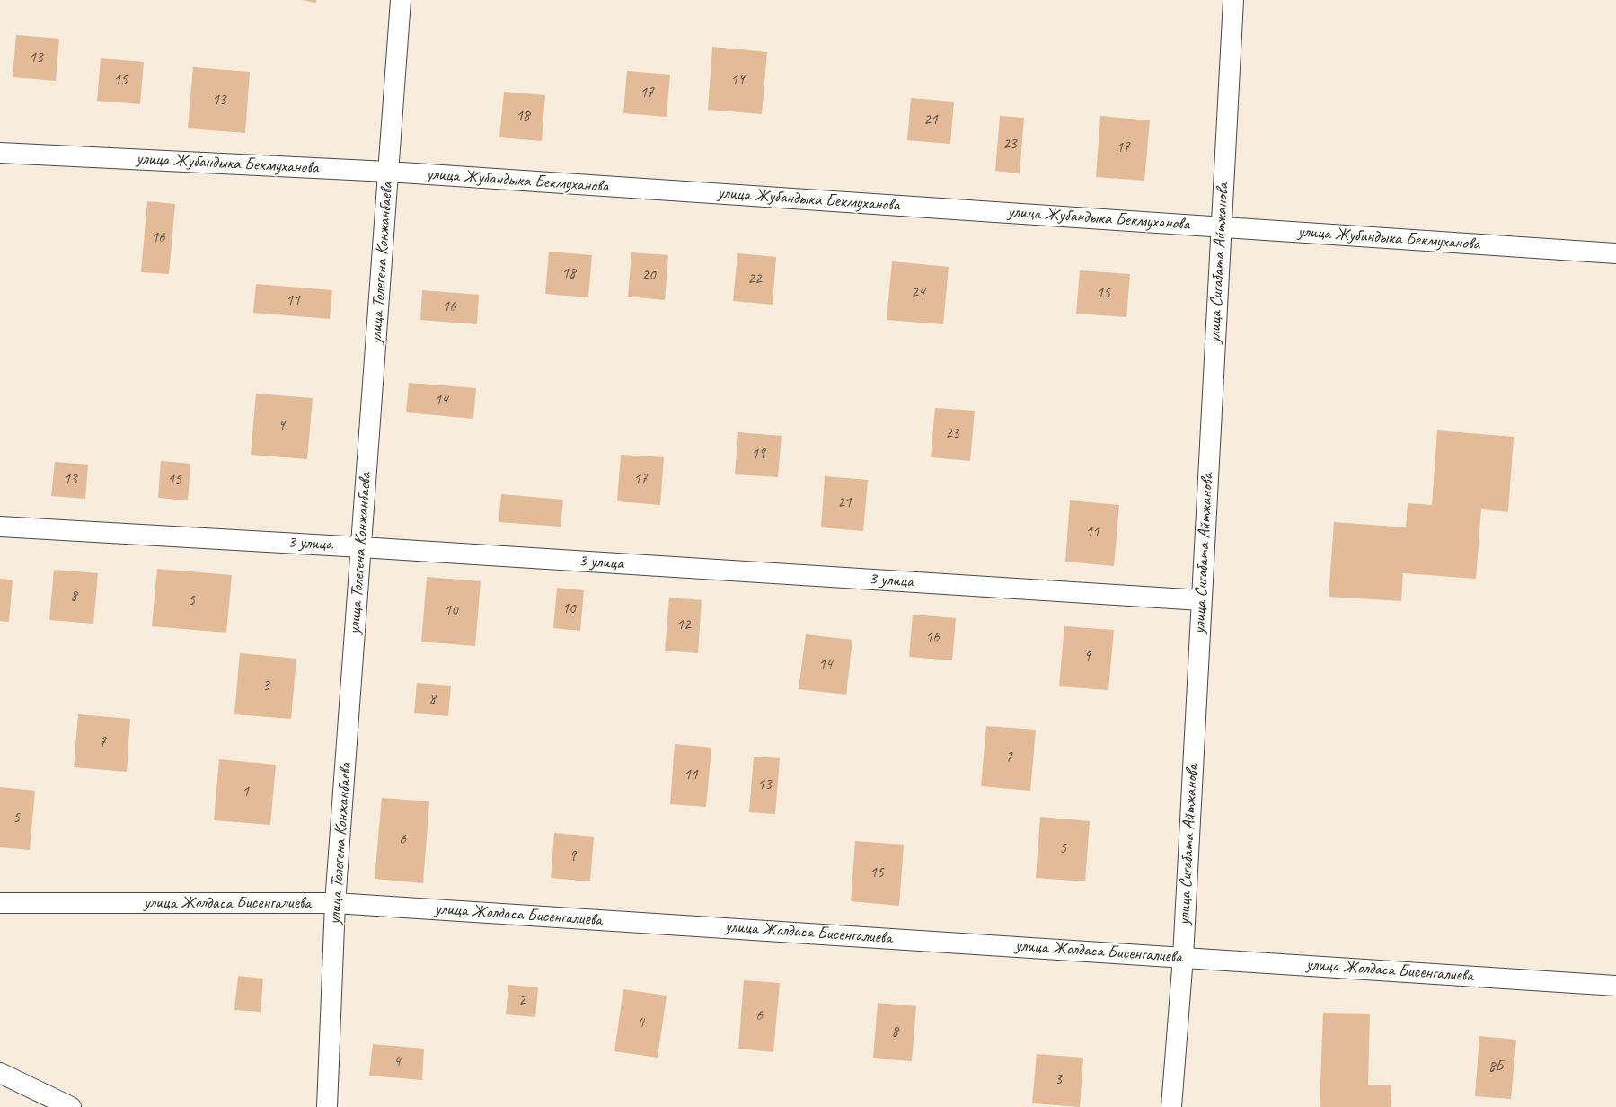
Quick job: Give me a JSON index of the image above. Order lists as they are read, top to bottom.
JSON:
{
  "streets": {
    "street": [
      "улица Жубандыка Бекмуханова",
      "улица Толегена Конжанбаева",
      "улица Сигабата Айтжанова",
      "3 улица",
      "улица Жолдаса Бисенгалиева"
    ]
  },
  "crossings": [
    ["улица Жубандыка Бекмуханова", "улица Толегена Конжанбаева"],
    ["улица Жубандыка Бекмуханова", "улица Сигабата Айтжанова"],
    ["улица Толегена Конжанбаева", "3 улица"],
    ["улица Толегена Конжанбаева", "улица Жолдаса Бисенгалиева"],
    ["улица Сигабата Айтжанова", "3 улица"],
    ["улица Сигабата Айтжанова", "улица Жолдаса Бисенгалиева"]
  ],
  "house_numbers": [
    "13",
    "15",
    "19",
    "17",
    "13",
    "18",
    "21",
    "23",
    "17",
    "16",
    "18",
    "20",
    "22",
    "24",
    "15",
    "11",
    "16",
    "14",
    "9",
    "23",
    "19",
    "13",
    "17",
    "15",
    "21",
    "11",
    "8",
    "5",
    "10",
    "10",
    "12",
    "16",
    "9",
    "14",
    "3",
    "8",
    "7",
    "7",
    "11",
    "13",
    "1",
    "5",
    "6",
    "5",
    "9",
    "15",
    "2",
    "6",
    "4",
    "8",
    "4",
    "8Б",
    "3"
  ]
}
